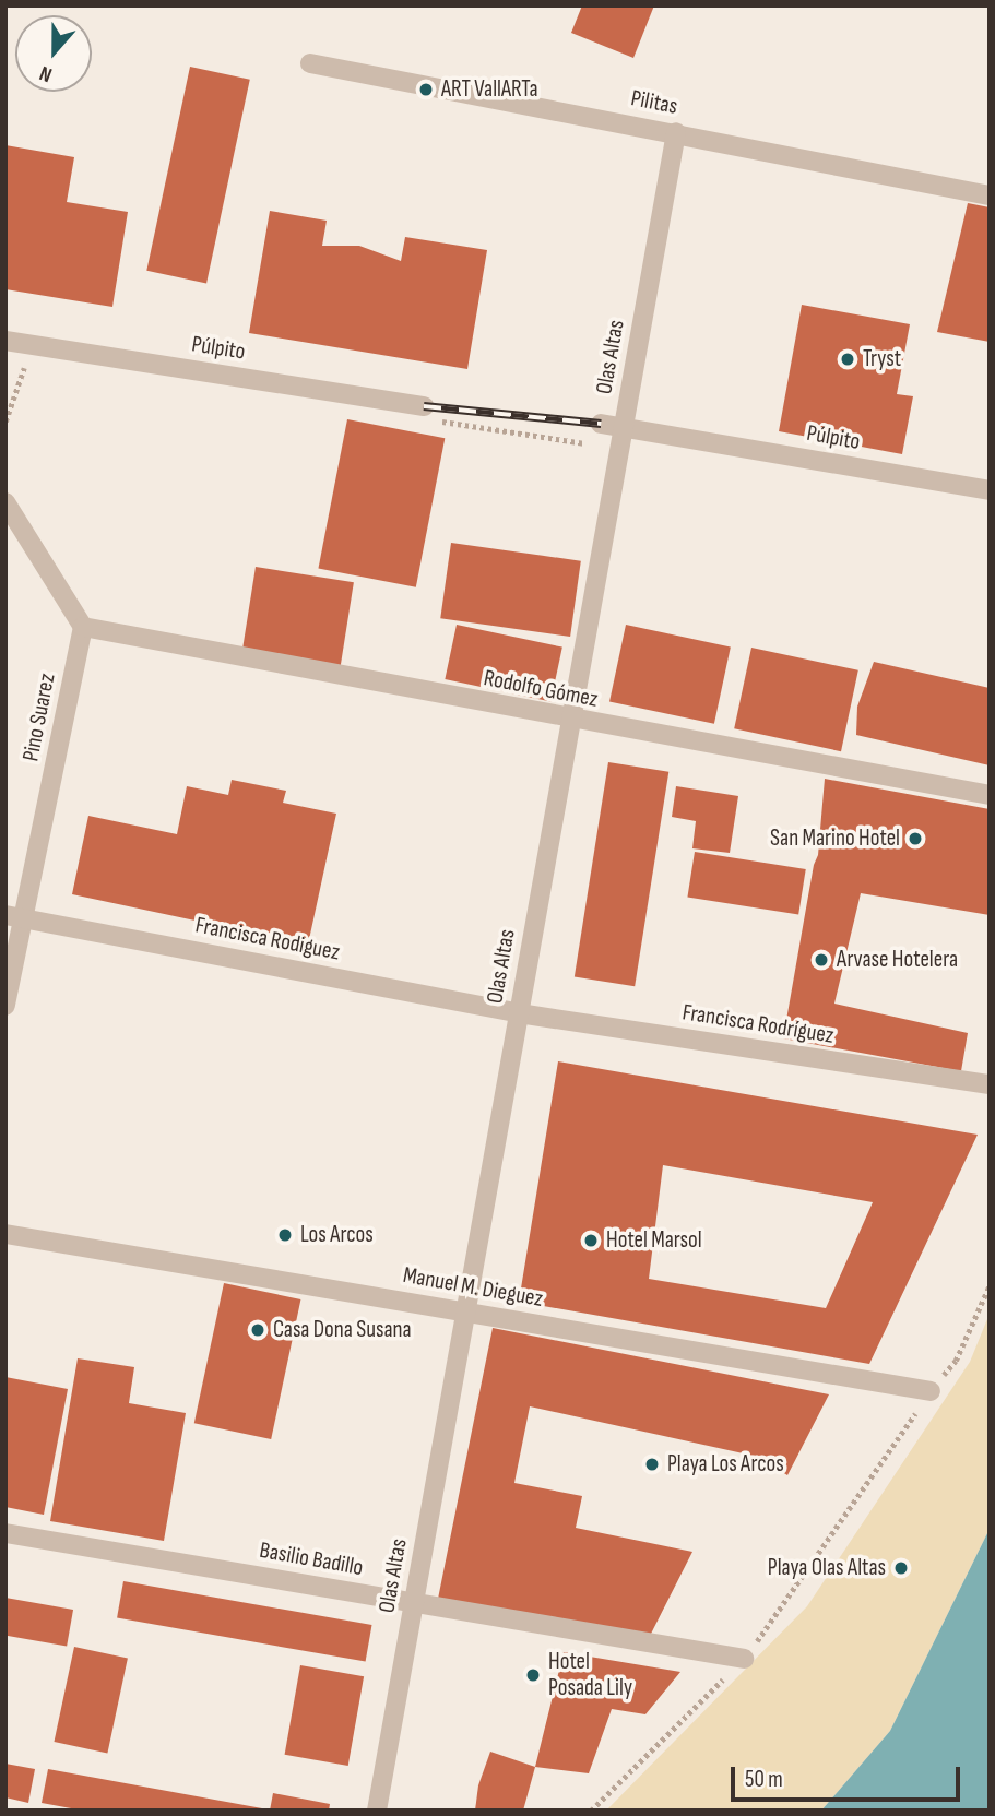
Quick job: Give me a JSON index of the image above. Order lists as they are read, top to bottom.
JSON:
{
  "streets": {
    "street": [
      "Pilitas",
      "Púlpito",
      "Olas Altas",
      "Rodolfo Gómez",
      "Pino Suarez",
      "Francisca Rodiguez",
      "Francisca Rodríguez",
      "Manuel M. Dieguez",
      "Basilio Badillo"
    ]
  },
  "crossings": [
    ["Pilitas", "Olas Altas"],
    ["Púlpito", "Olas Altas"],
    ["Olas Altas", "Rodolfo Gómez"],
    ["Olas Altas", "Francisca Rodiguez"],
    ["Olas Altas", "Francisca Rodríguez"],
    ["Olas Altas", "Manuel M. Dieguez"],
    ["Olas Altas", "Basilio Badillo"],
    ["Rodolfo Gómez", "Pino Suarez"],
    ["Pino Suarez", "Francisca Rodiguez"],
    ["Francisca Rodiguez", "Francisca Rodríguez"]
  ],
  "places": [
    "ART VallARTa",
    "Tryst",
    "San Marino Hotel",
    "Arvase Hotelera",
    "Los Arcos",
    "Hotel Marsol",
    "Casa Dona Susana",
    "Playa Los Arcos",
    "Playa Olas Altas",
    "Hotel Posada Lily"
  ],
  "scale_bar": "50 m",
  "north": "bottom"
}
